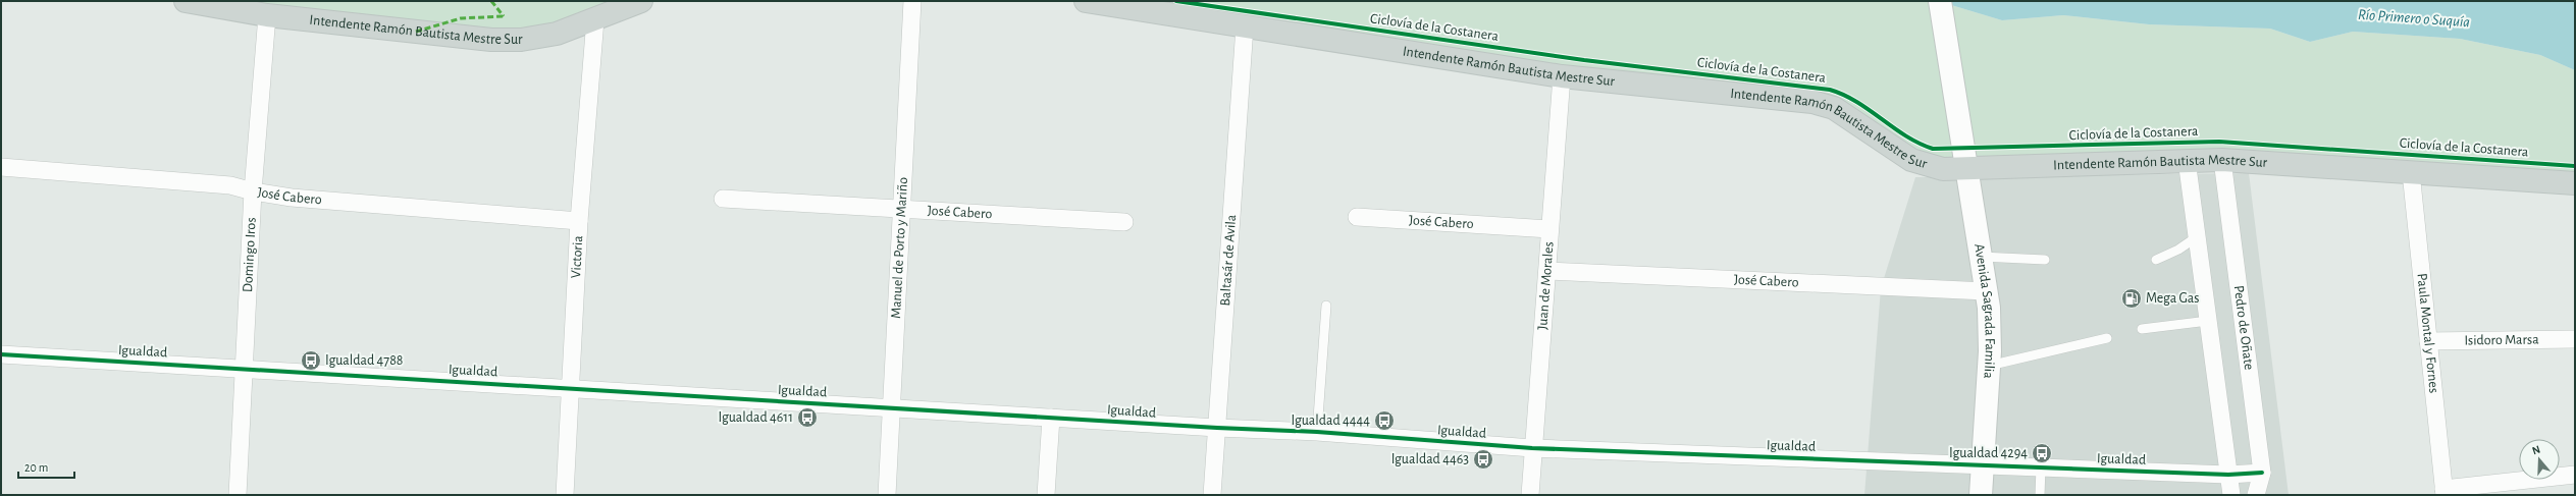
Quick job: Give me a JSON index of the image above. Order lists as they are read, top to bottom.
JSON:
{
  "streets": {
    "main road": ["Intendente Ramón Bautista Mestre Sur", "Avenida Sagrada Familia"],
    "street": [
      "José Cabero",
      "Manuel de Porto y Mariño",
      "Domingo Iros",
      "Victoria",
      "Baltasár de Avila",
      "Juan de Morales",
      "Pedro de Oñate",
      "Paula Montal y Fornes",
      "Isidoro Marsa",
      "Igualdad"
    ],
    "cycle path": ["Ciclovía de la Costanera"]
  },
  "crossings": [
    ["Intendente Ramón Bautista Mestre Sur", "Domingo Iros"],
    ["Intendente Ramón Bautista Mestre Sur", "Victoria"],
    ["Intendente Ramón Bautista Mestre Sur", "Baltasár de Avila"],
    ["Intendente Ramón Bautista Mestre Sur", "Juan de Morales"],
    ["Intendente Ramón Bautista Mestre Sur", "Avenida Sagrada Familia"],
    ["Intendente Ramón Bautista Mestre Sur", "Pedro de Oñate"],
    ["Intendente Ramón Bautista Mestre Sur", "Paula Montal y Fornes"],
    ["José Cabero", "Manuel de Porto y Mariño"],
    ["José Cabero", "Domingo Iros"],
    ["José Cabero", "Victoria"],
    ["José Cabero", "Juan de Morales"],
    ["José Cabero", "Avenida Sagrada Familia"],
    ["Manuel de Porto y Mariño", "Igualdad"],
    ["Domingo Iros", "Igualdad"],
    ["Victoria", "Igualdad"],
    ["Baltasár de Avila", "Igualdad"],
    ["Juan de Morales", "Igualdad"],
    ["Avenida Sagrada Familia", "Igualdad"],
    ["Pedro de Oñate", "Igualdad"],
    ["Paula Montal y Fornes", "Isidoro Marsa"]
  ],
  "water": ["Río Primero o Suquía"],
  "places": {
    "fuel station": ["Mega Gas"],
    "bus stop": [
      "Igualdad 4788",
      "Igualdad 4611",
      "Igualdad 4444",
      "Igualdad 4294",
      "Igualdad 4463"
    ]
  },
  "scale_bar": "20 m",
  "north": "top"
}
